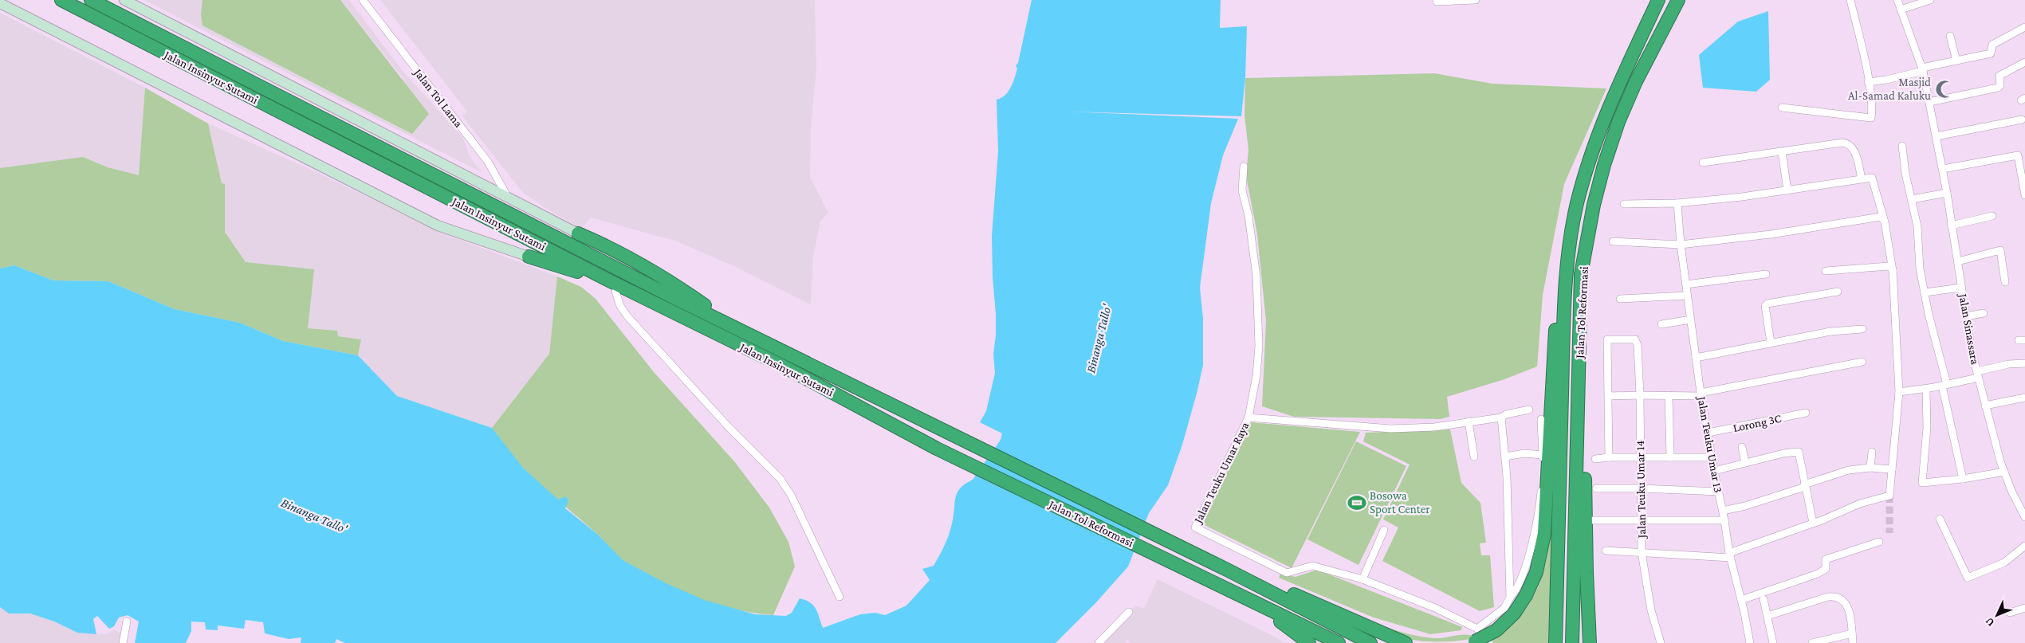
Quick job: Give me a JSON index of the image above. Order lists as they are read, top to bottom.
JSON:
{
  "streets": {
    "highway": ["Jalan Insinyur Sutami", "Jalan Tol Reformasi"],
    "street": [
      "Jalan Tol Lama",
      "Jalan Sinassara",
      "Lorong 3C",
      "Jalan Teuku Umar 13",
      "Jalan Teuku Umar Raya",
      "Jalan Teuku Umar 14"
    ]
  },
  "crossings": [
    ["Jalan Insinyur Sutami", "Jalan Tol Reformasi"],
    ["Lorong 3C", "Jalan Teuku Umar 13"]
  ],
  "water": ["Binanga Tallo'"],
  "places": {
    "mosque": ["Masjid Al-Samad Kaluku"],
    "sports": ["Bosowa Sport Center"]
  },
  "north": "bottom left"
}
